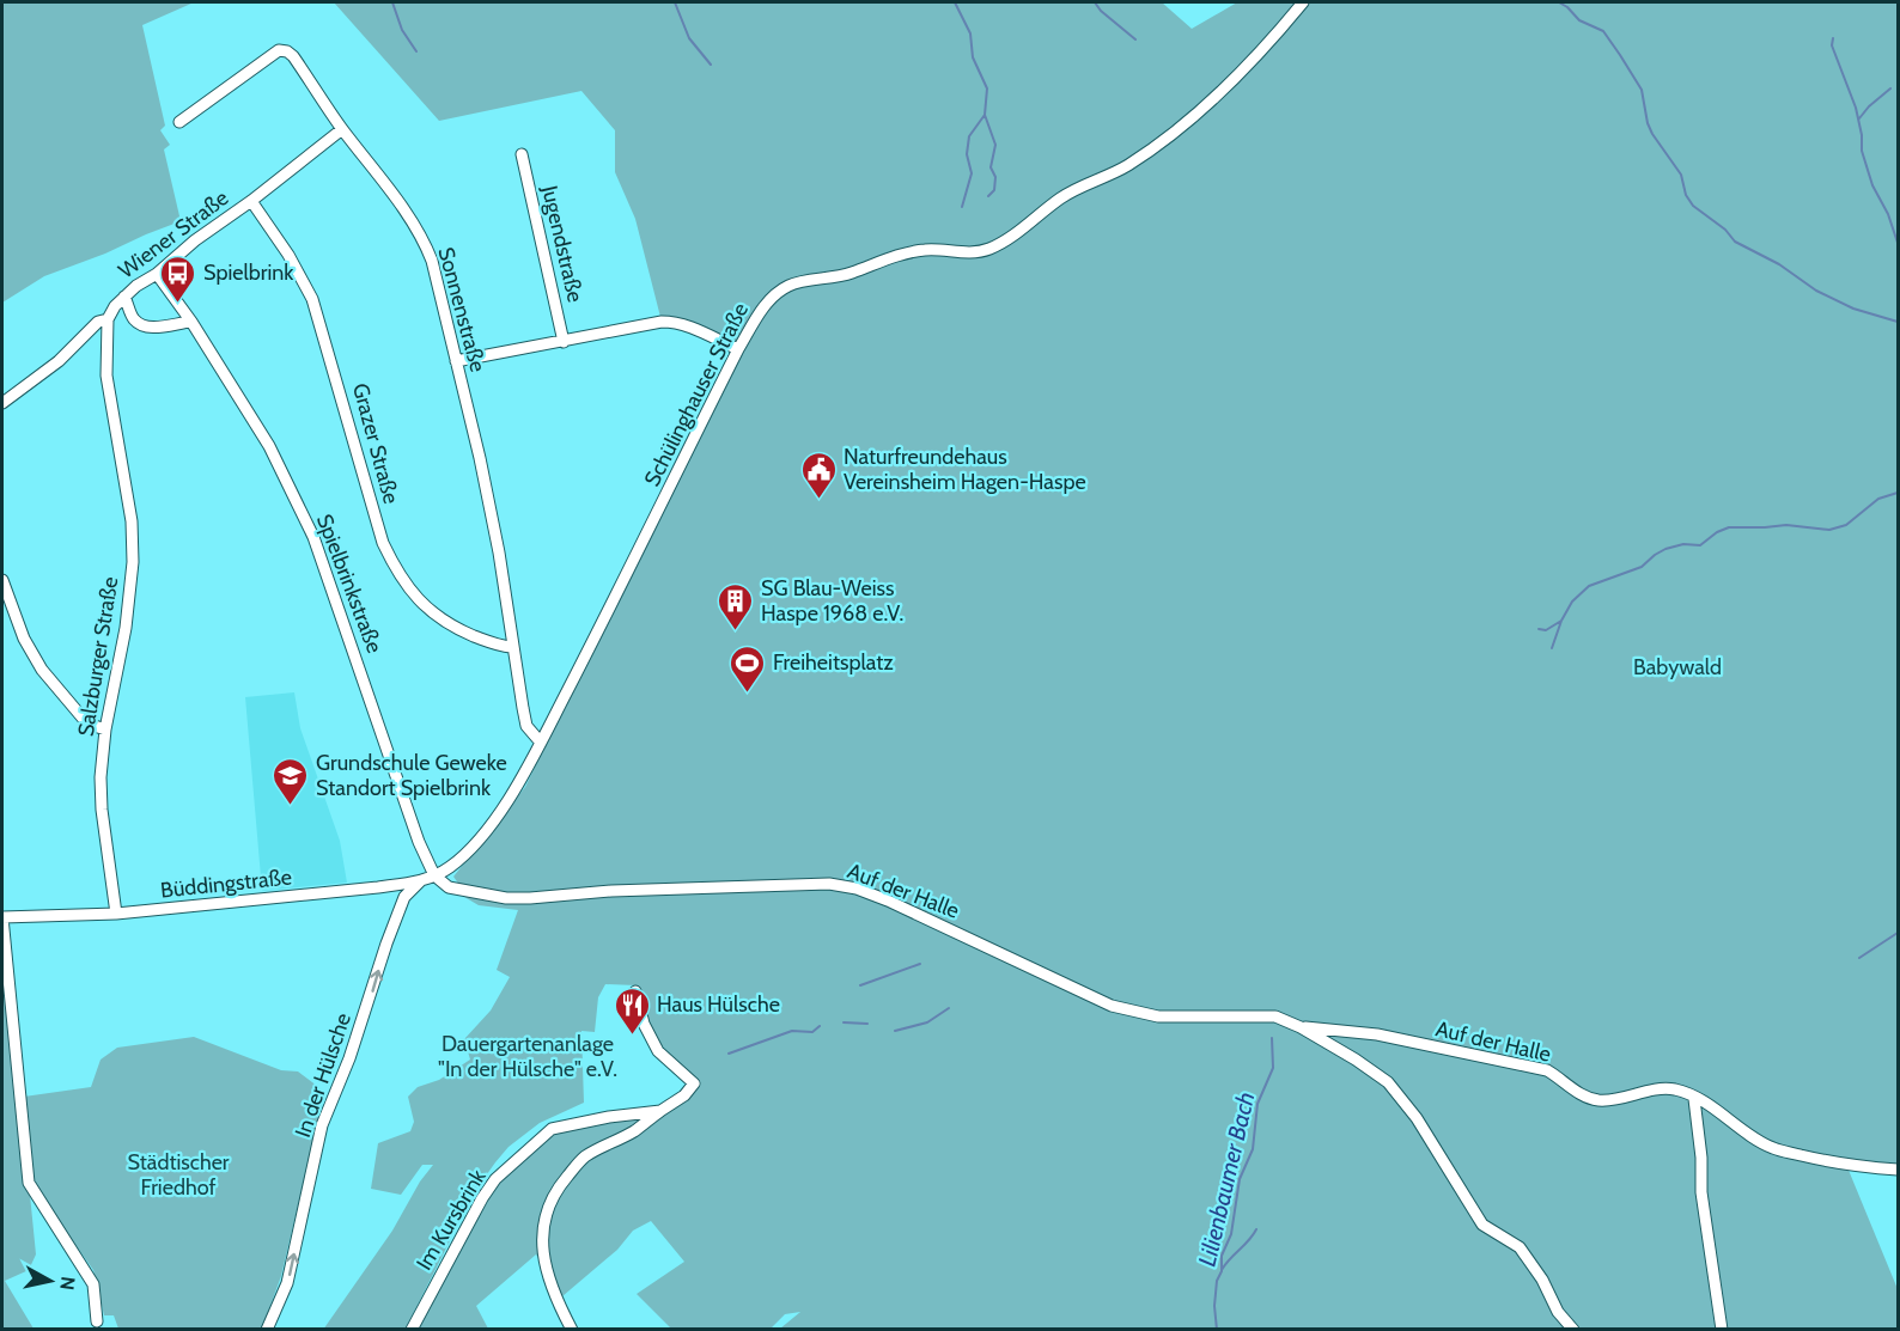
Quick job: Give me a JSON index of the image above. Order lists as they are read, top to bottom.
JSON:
{
  "streets": {
    "street": [
      "Wiener Straße",
      "Jugendstraße",
      "Sonnenstraße",
      "Schülinghauser Straße",
      "Grazer Straße",
      "Spielbrinkstraße",
      "Salzburger Straße",
      "Büddingstraße",
      "Auf der Halle",
      "In der Hülsche",
      "Im Kursbrink"
    ]
  },
  "crossings": [
    ["Wiener Straße", "Sonnenstraße"],
    ["Wiener Straße", "Grazer Straße"],
    ["Wiener Straße", "Spielbrinkstraße"],
    ["Wiener Straße", "Salzburger Straße"],
    ["Sonnenstraße", "Schülinghauser Straße"],
    ["Sonnenstraße", "Grazer Straße"],
    ["Schülinghauser Straße", "Büddingstraße"],
    ["Spielbrinkstraße", "Büddingstraße"],
    ["Spielbrinkstraße", "Auf der Halle"],
    ["Salzburger Straße", "Büddingstraße"],
    ["Büddingstraße", "Auf der Halle"],
    ["Büddingstraße", "In der Hülsche"]
  ],
  "one_way": ["In der Hülsche"],
  "water": ["Lilienbaumer Bach"],
  "parks": ["Babywald", "Dauergartenanlage \"In der Hülsche\" e.V.", "Städtischer Friedhof"],
  "places": {
    "bus stop": ["Spielbrink"],
    "public building": ["Naturfreundehaus Vereinsheim Hagen-Haspe"],
    "building": ["SG Blau-Weiss Haspe 1968 e.V."],
    "sports": ["Freiheitsplatz"],
    "school or university": ["Grundschule Geweke Standort Spielbrink"],
    "restaurant": ["Haus Hülsche"]
  },
  "north": "right"
}
